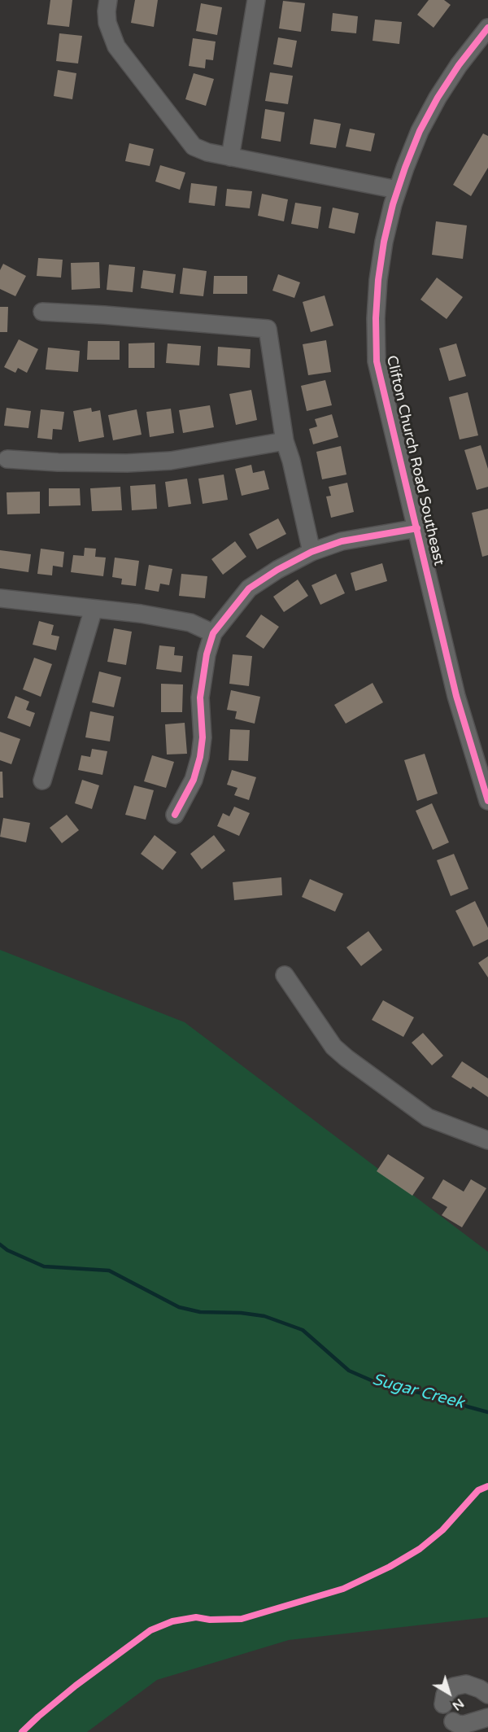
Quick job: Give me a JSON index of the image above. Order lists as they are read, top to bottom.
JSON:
{
  "streets": {
    "street": ["Clifton Church Road Southeast"]
  },
  "water": ["Sugar Creek"],
  "north": "bottom right"
}
